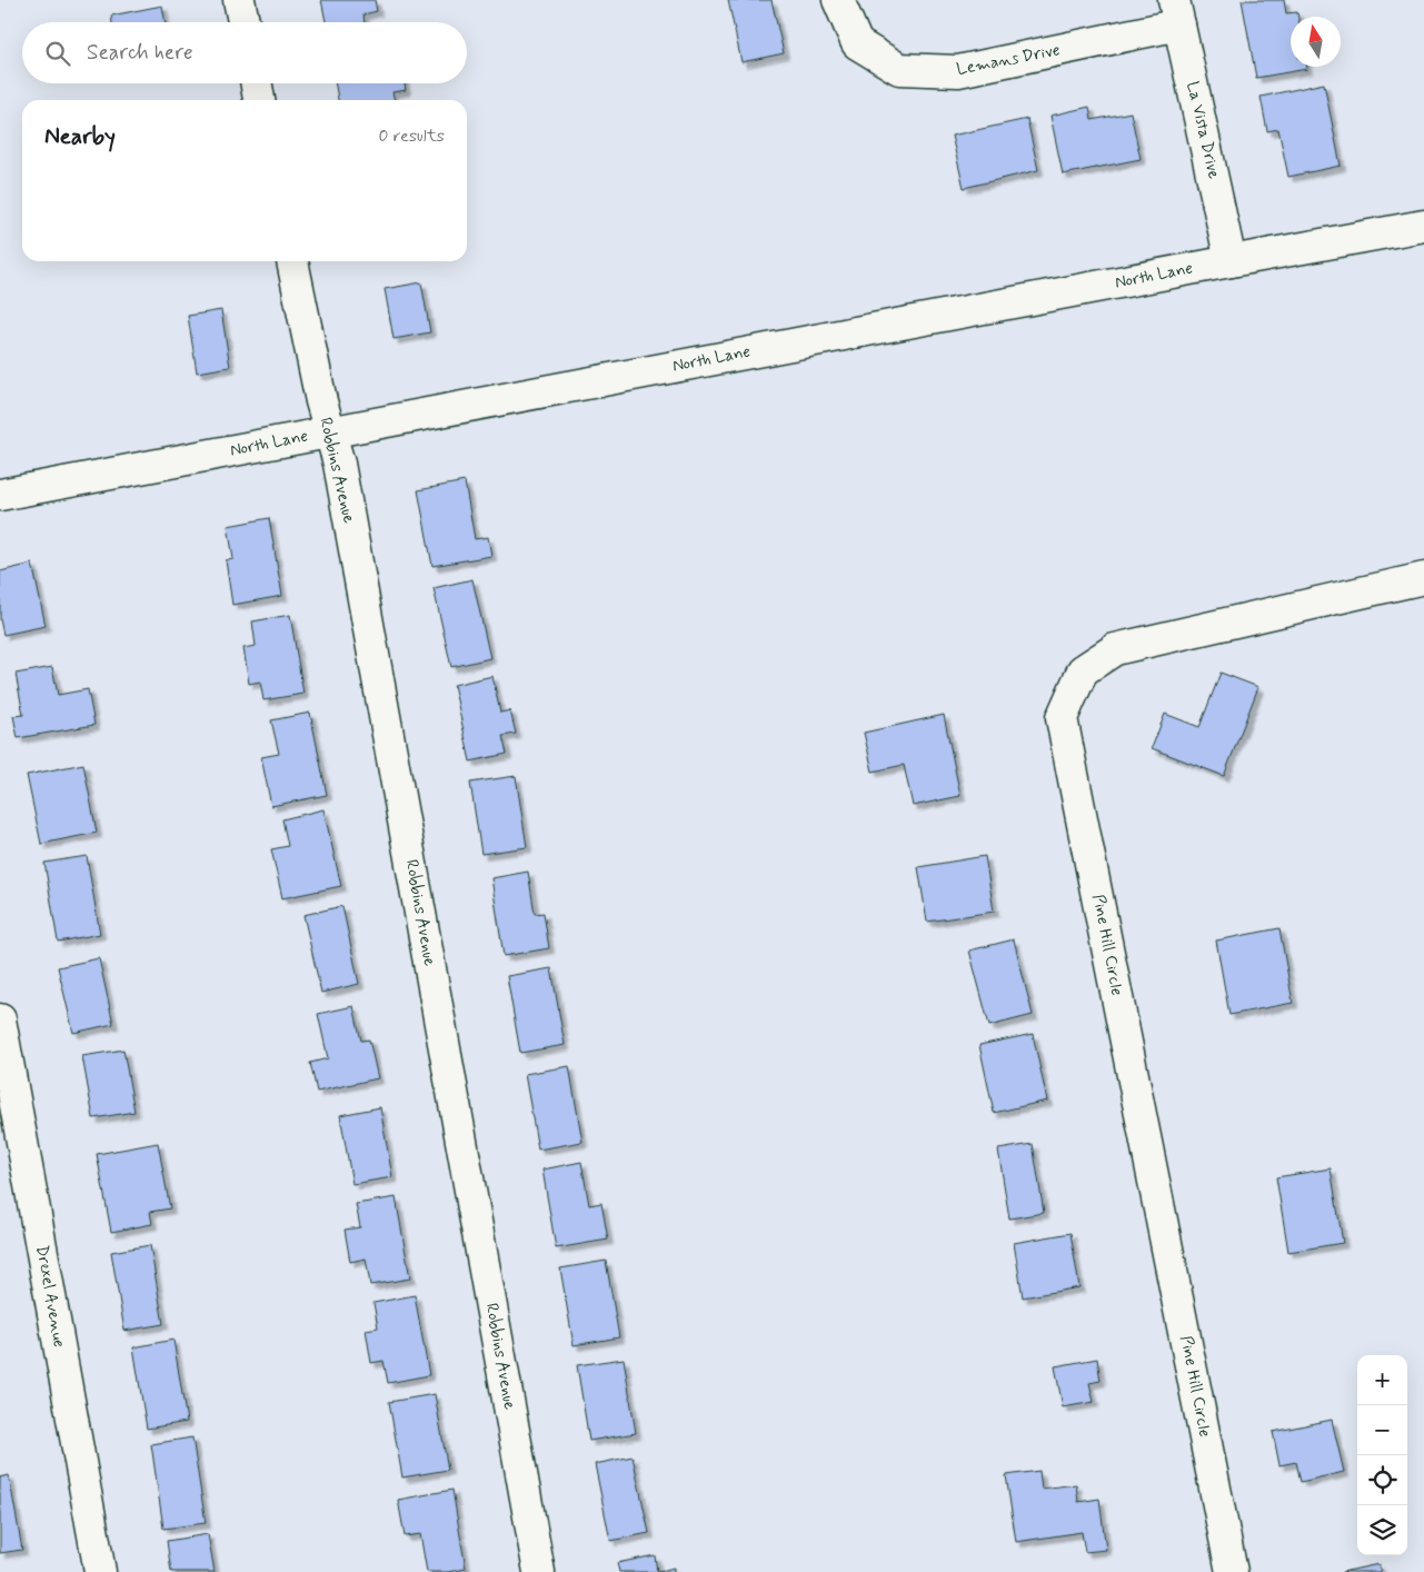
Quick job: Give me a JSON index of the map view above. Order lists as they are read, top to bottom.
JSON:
{
  "streets": {
    "street": [
      "Lemans Drive",
      "La Vista Drive",
      "North Lane",
      "Robbins Avenue",
      "Pine Hill Circle",
      "Drexel Avenue"
    ]
  },
  "crossings": [
    ["Lemans Drive", "La Vista Drive"],
    ["La Vista Drive", "North Lane"],
    ["North Lane", "Robbins Avenue"]
  ],
  "north": "top",
  "page": {
    "search": "Search here",
    "heading": ["Nearby", "0 results"],
    "map_buttons": ["+", "−"]
  }
}
